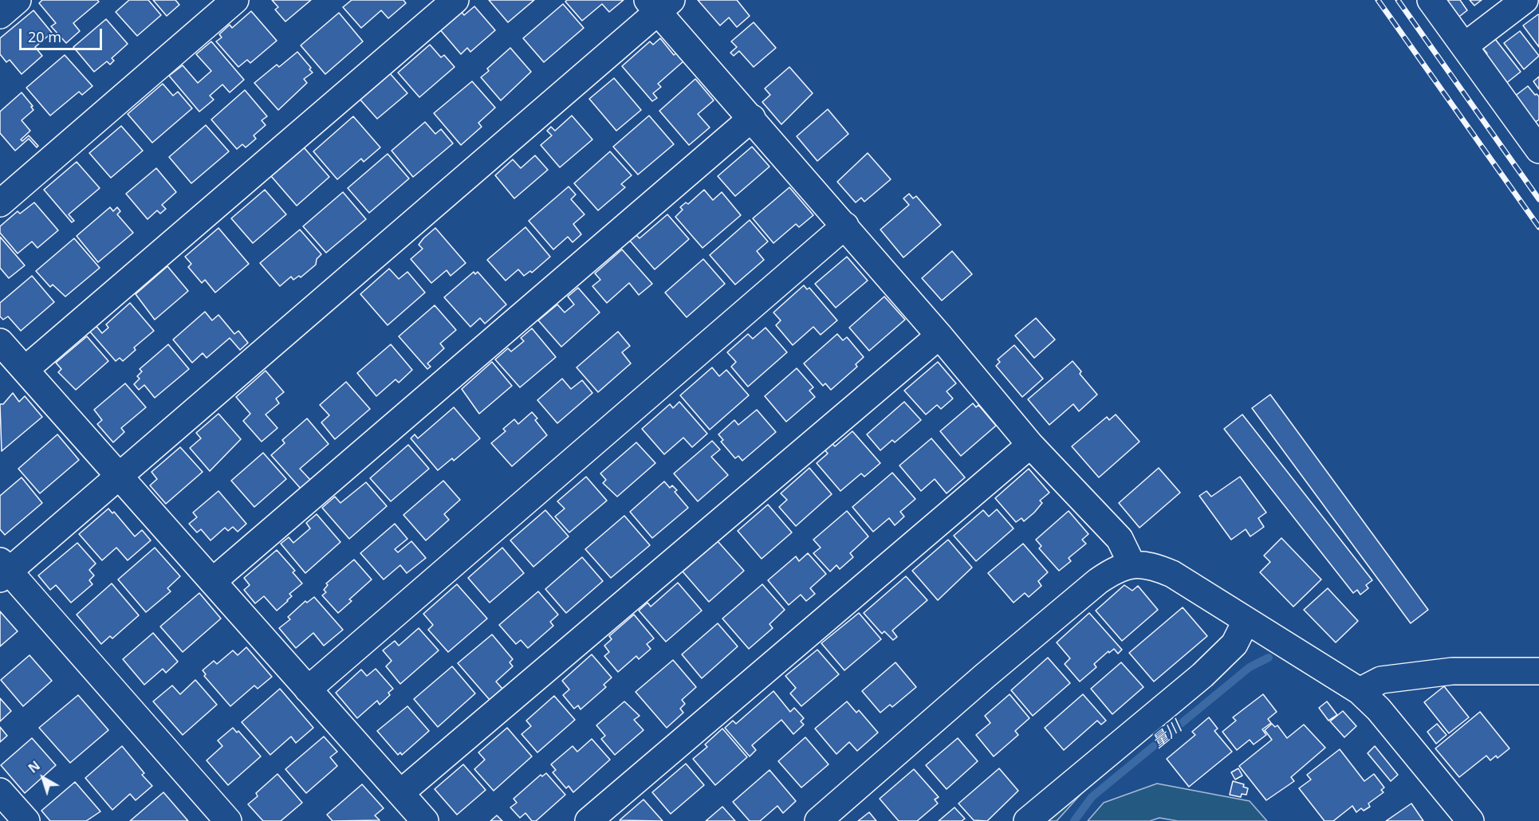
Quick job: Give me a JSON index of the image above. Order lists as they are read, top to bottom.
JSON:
{
  "water": ["量川"],
  "scale_bar": "20 m",
  "north": "top left"
}
